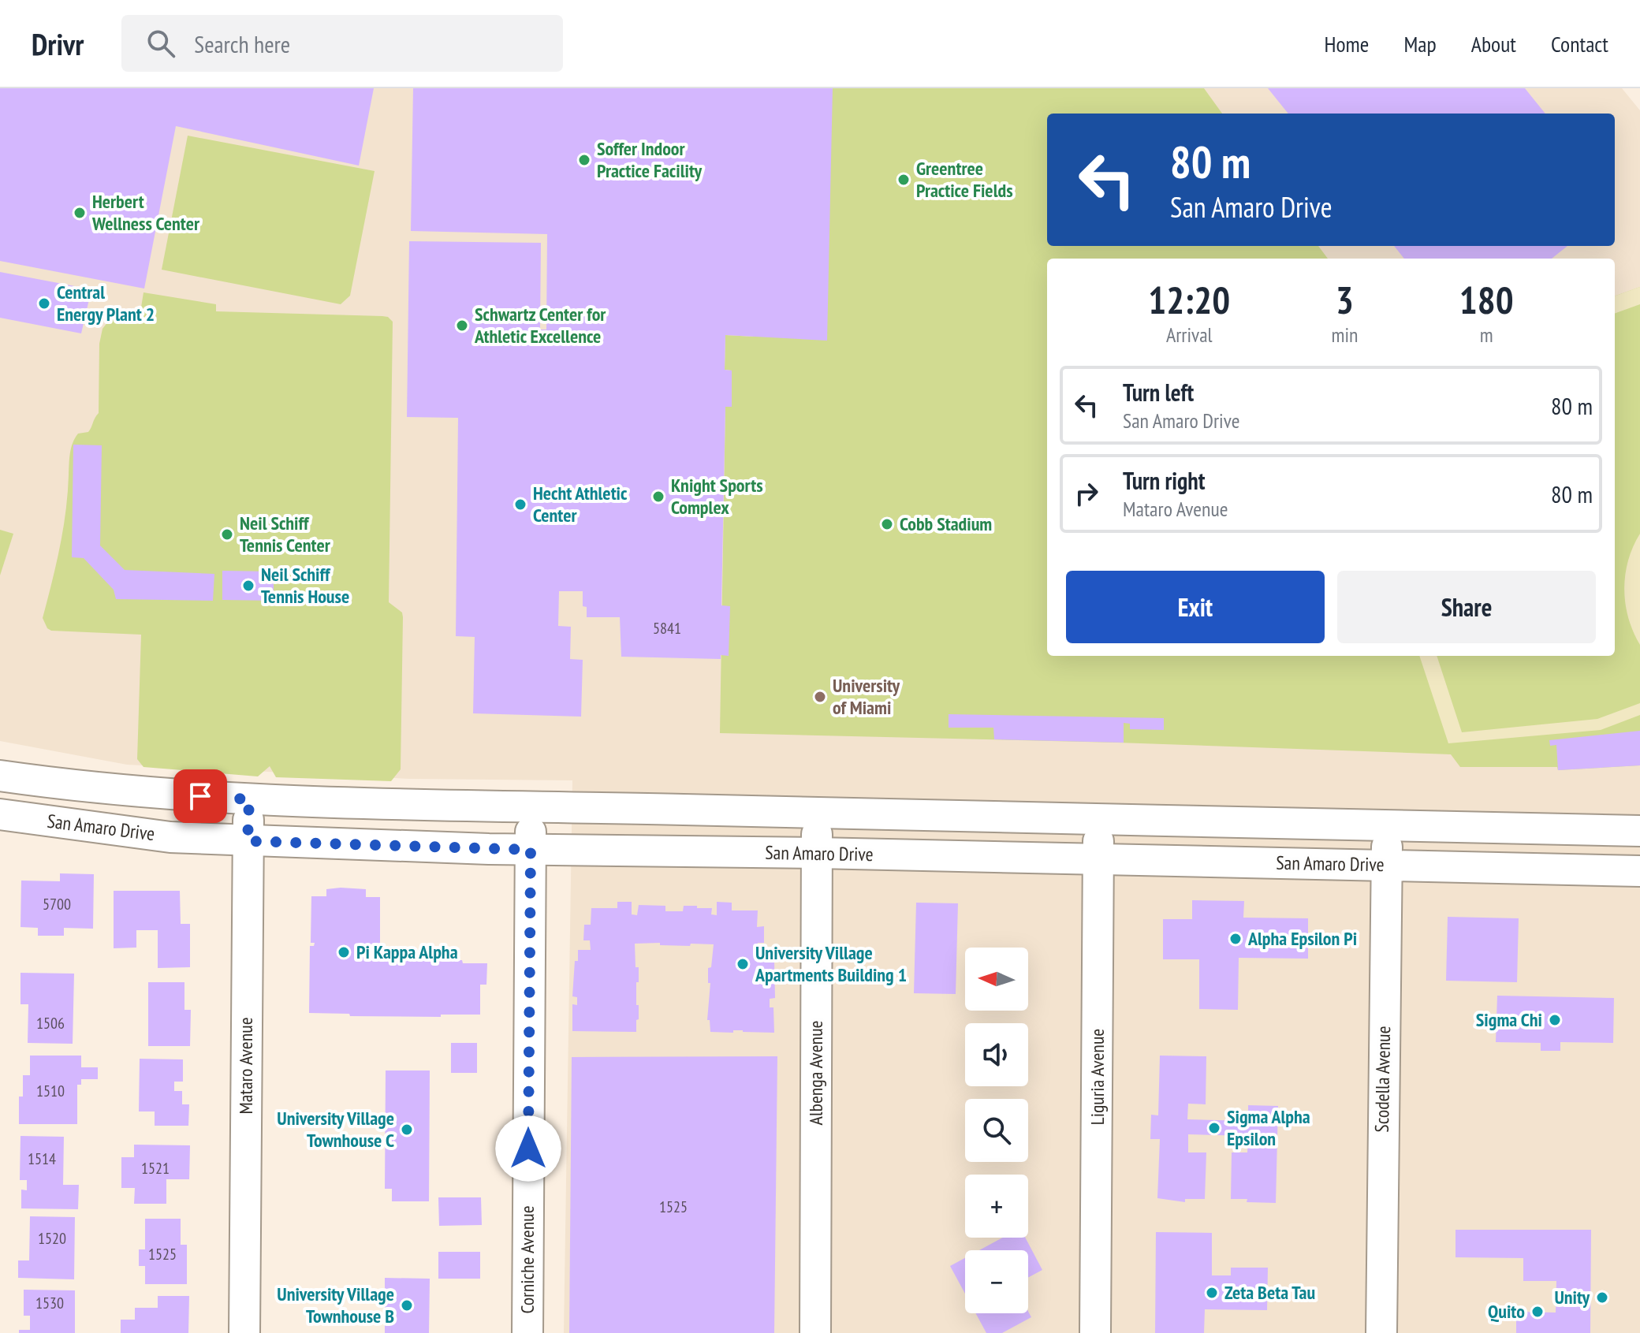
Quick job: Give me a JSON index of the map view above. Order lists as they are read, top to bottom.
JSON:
{
  "streets": {
    "street": [
      "San Amaro Drive",
      "Mataro Avenue",
      "Albenga Avenue",
      "Liguria Avenue",
      "Scodella Avenue",
      "Corniche Avenue"
    ]
  },
  "crossings": [
    ["San Amaro Drive", "Mataro Avenue"],
    ["San Amaro Drive", "Albenga Avenue"],
    ["San Amaro Drive", "Liguria Avenue"],
    ["San Amaro Drive", "Scodella Avenue"],
    ["San Amaro Drive", "Corniche Avenue"]
  ],
  "places": [
    "Soffer Indoor Practice Facility",
    "Greentree Practice Fields",
    "Herbert Wellness Center",
    "Central Energy Plant 2",
    "Schwartz Center for Athletic Excellence",
    "Knight Sports Complex",
    "Hecht Athletic Center",
    "Cobb Stadium",
    "Neil Schiff Tennis Center",
    "Neil Schiff Tennis House",
    "University of Miami",
    "Alpha Epsilon Pi",
    "Pi Kappa Alpha",
    "University Village Apartments Building 1",
    "Sigma Chi",
    "Sigma Alpha Epsilon",
    "University Village Townhouse C",
    "Zeta Beta Tau",
    "Unity",
    "University Village Townhouse B",
    "Quito"
  ],
  "house_numbers": [
    "5841",
    "5700",
    "1506",
    "1510",
    "1514",
    "1521",
    "1525",
    "1520",
    "1525",
    "1530"
  ],
  "north": "left",
  "page": {
    "header": "Drivr",
    "search": "Search here",
    "nav": [
      "Home",
      "Map",
      "About",
      "Contact"
    ],
    "turn": ["80 m", "San Amaro Drive"],
    "eta": [
      "12:20",
      "Arrival",
      "3",
      "min",
      "180",
      "m"
    ],
    "list": [
      {
        "name": "Turn left",
        "note": "San Amaro Drive",
        "value": "80 m"
      },
      {
        "name": "Turn right",
        "note": "Mataro Avenue",
        "value": "80 m"
      }
    ],
    "buttons": ["Exit", "Share"],
    "map_buttons": ["+", "−"]
  }
}
